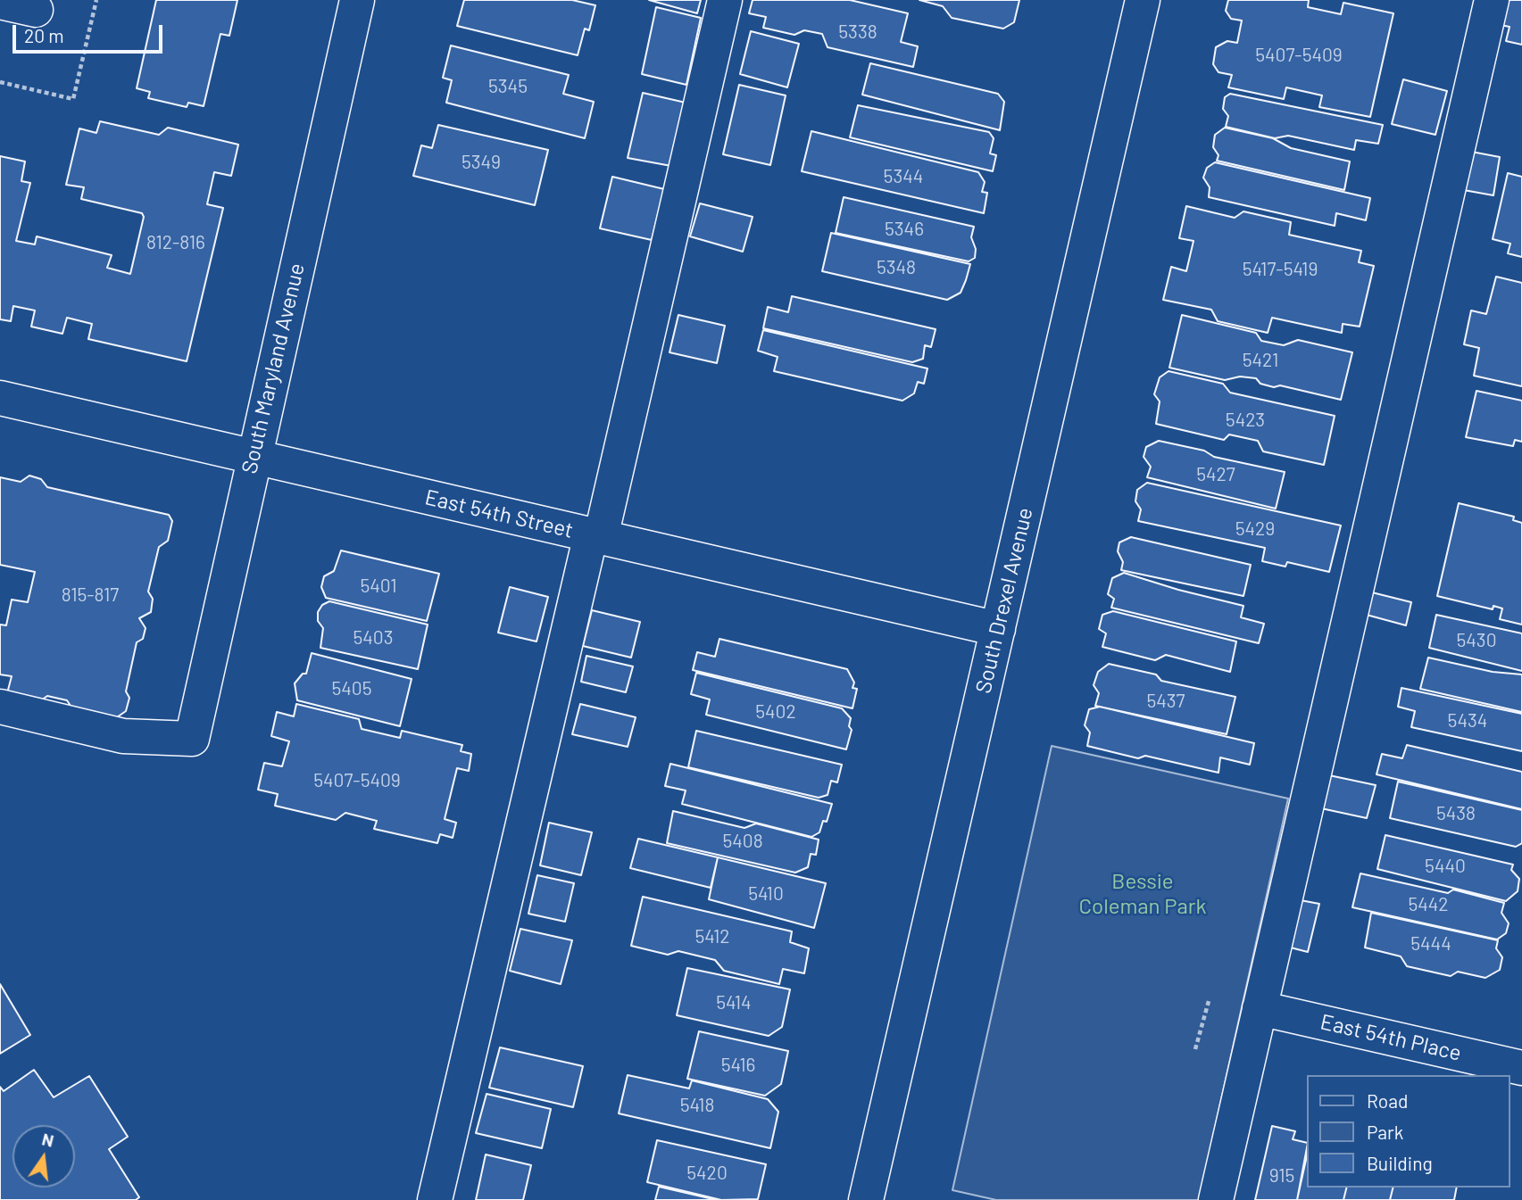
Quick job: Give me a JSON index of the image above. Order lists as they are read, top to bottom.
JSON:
{
  "streets": {
    "street": [
      "South Maryland Avenue",
      "East 54th Street",
      "South Drexel Avenue",
      "East 54th Place"
    ]
  },
  "crossings": [
    ["South Maryland Avenue", "East 54th Street"],
    ["East 54th Street", "South Drexel Avenue"]
  ],
  "parks": ["Bessie Coleman Park"],
  "house_numbers": [
    "5338",
    "5407-5409",
    "5345",
    "5349",
    "5344",
    "5346",
    "812-816",
    "5348",
    "5417-5419",
    "5421",
    "5423",
    "5427",
    "5429",
    "5401",
    "815-817",
    "5403",
    "5430",
    "5405",
    "5437",
    "5402",
    "5434",
    "5407-5409",
    "5438",
    "5408",
    "5440",
    "5410",
    "5442",
    "5412",
    "5444",
    "5414",
    "5416",
    "5418",
    "5420",
    "915"
  ],
  "legend": ["Road", "Park", "Building"],
  "scale_bar": "20 m",
  "north": "top"
}
